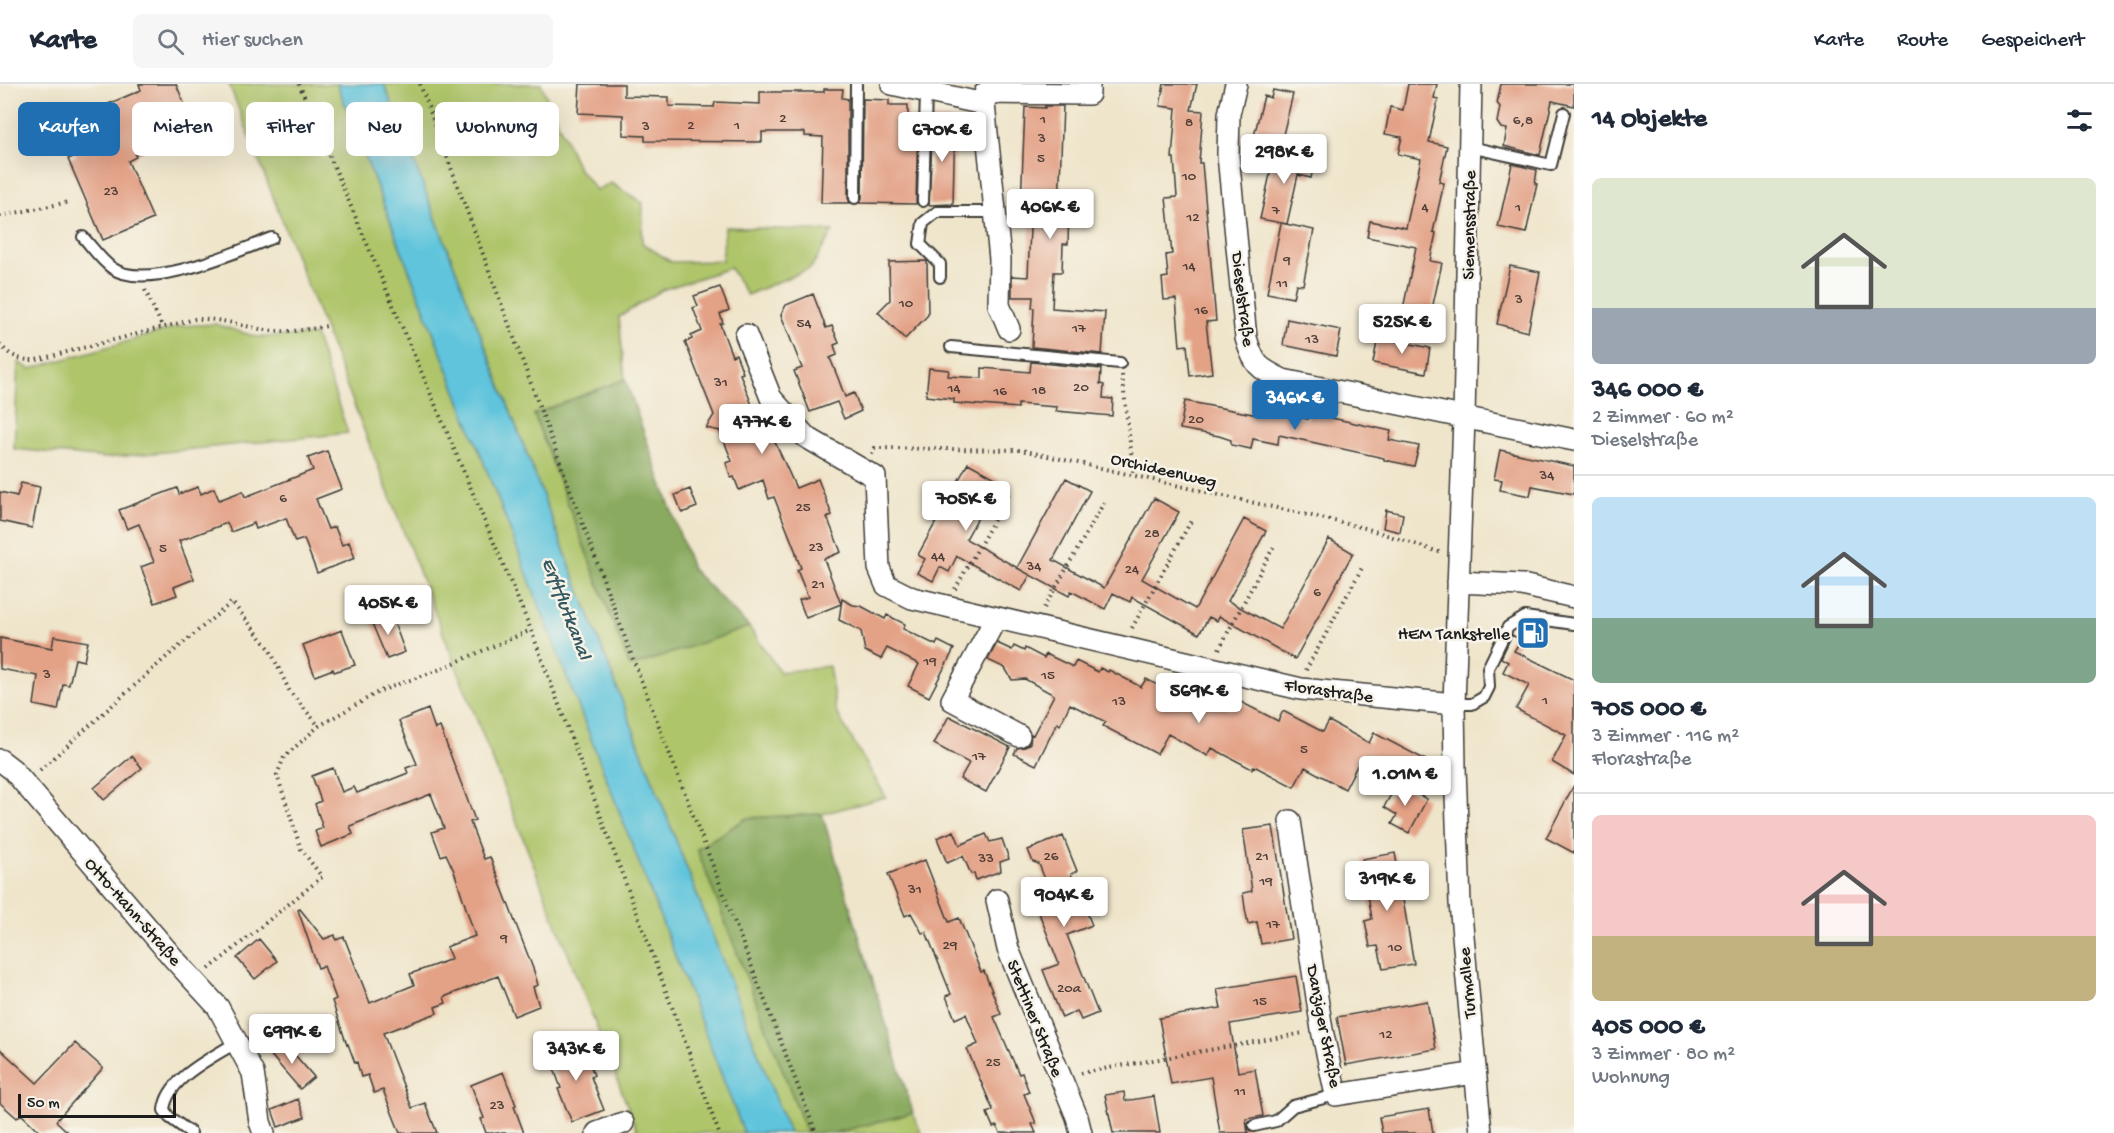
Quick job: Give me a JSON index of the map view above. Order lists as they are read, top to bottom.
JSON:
{
  "streets": {
    "street": [
      "Siemensstraße",
      "Dieselstraße",
      "Florastraße",
      "Otto-Hahn-Straße",
      "Turmallee",
      "Stettiner Straße",
      "Danziger Straße"
    ],
    "path": ["Orchideenweg"]
  },
  "crossings": [
    ["Siemensstraße", "Dieselstraße"],
    ["Siemensstraße", "Orchideenweg"],
    ["Siemensstraße", "Turmallee"],
    ["Orchideenweg", "Florastraße"],
    ["Florastraße", "Turmallee"],
    ["Turmallee", "Danziger Straße"]
  ],
  "water": ["Erftflutkanal"],
  "places": {
    "fuel station": ["HEM Tankstelle"]
  },
  "house_numbers": [
    "2",
    "1",
    "6,8",
    "8",
    "2",
    "1",
    "3",
    "3",
    "5",
    "10",
    "23",
    "4",
    "1",
    "7",
    "12",
    "9",
    "14",
    "11",
    "3",
    "10",
    "16",
    "54",
    "17",
    "13",
    "31",
    "20",
    "14",
    "18",
    "16",
    "20",
    "34",
    "6",
    "25",
    "28",
    "23",
    "5",
    "44",
    "34",
    "24",
    "21",
    "6",
    "19",
    "3",
    "15",
    "1",
    "13",
    "5",
    "17",
    "26",
    "21",
    "33",
    "19",
    "31",
    "17",
    "9",
    "29",
    "10",
    "20a",
    "15",
    "12",
    "25",
    "11",
    "23"
  ],
  "scale_bar": "50 m",
  "page": {
    "header": "Karte",
    "search": "Hier suchen",
    "nav": ["Karte", "Route", "Gespeichert"],
    "heading": "14 Objekte",
    "chip": [
      "Kaufen",
      "Mieten",
      "Filter",
      "Neu",
      "Wohnung"
    ],
    "price": [
      "670K €",
      "298K €",
      "406K €",
      "525K €",
      "346K €",
      "477K €",
      "705K €",
      "405K €",
      "569K €",
      "1.01M €",
      "319K €",
      "904K €",
      "699K €",
      "343K €"
    ],
    "list": [
      {
        "name": "346 000 €",
        "note": "2 Zimmer · 60 m² · Dieselstraße"
      },
      {
        "name": "705 000 €",
        "note": "3 Zimmer · 116 m² · Florastraße"
      },
      {
        "name": "405 000 €",
        "note": "3 Zimmer · 80 m² · Wohnung"
      }
    ],
    "scale": "50 m"
  }
}
